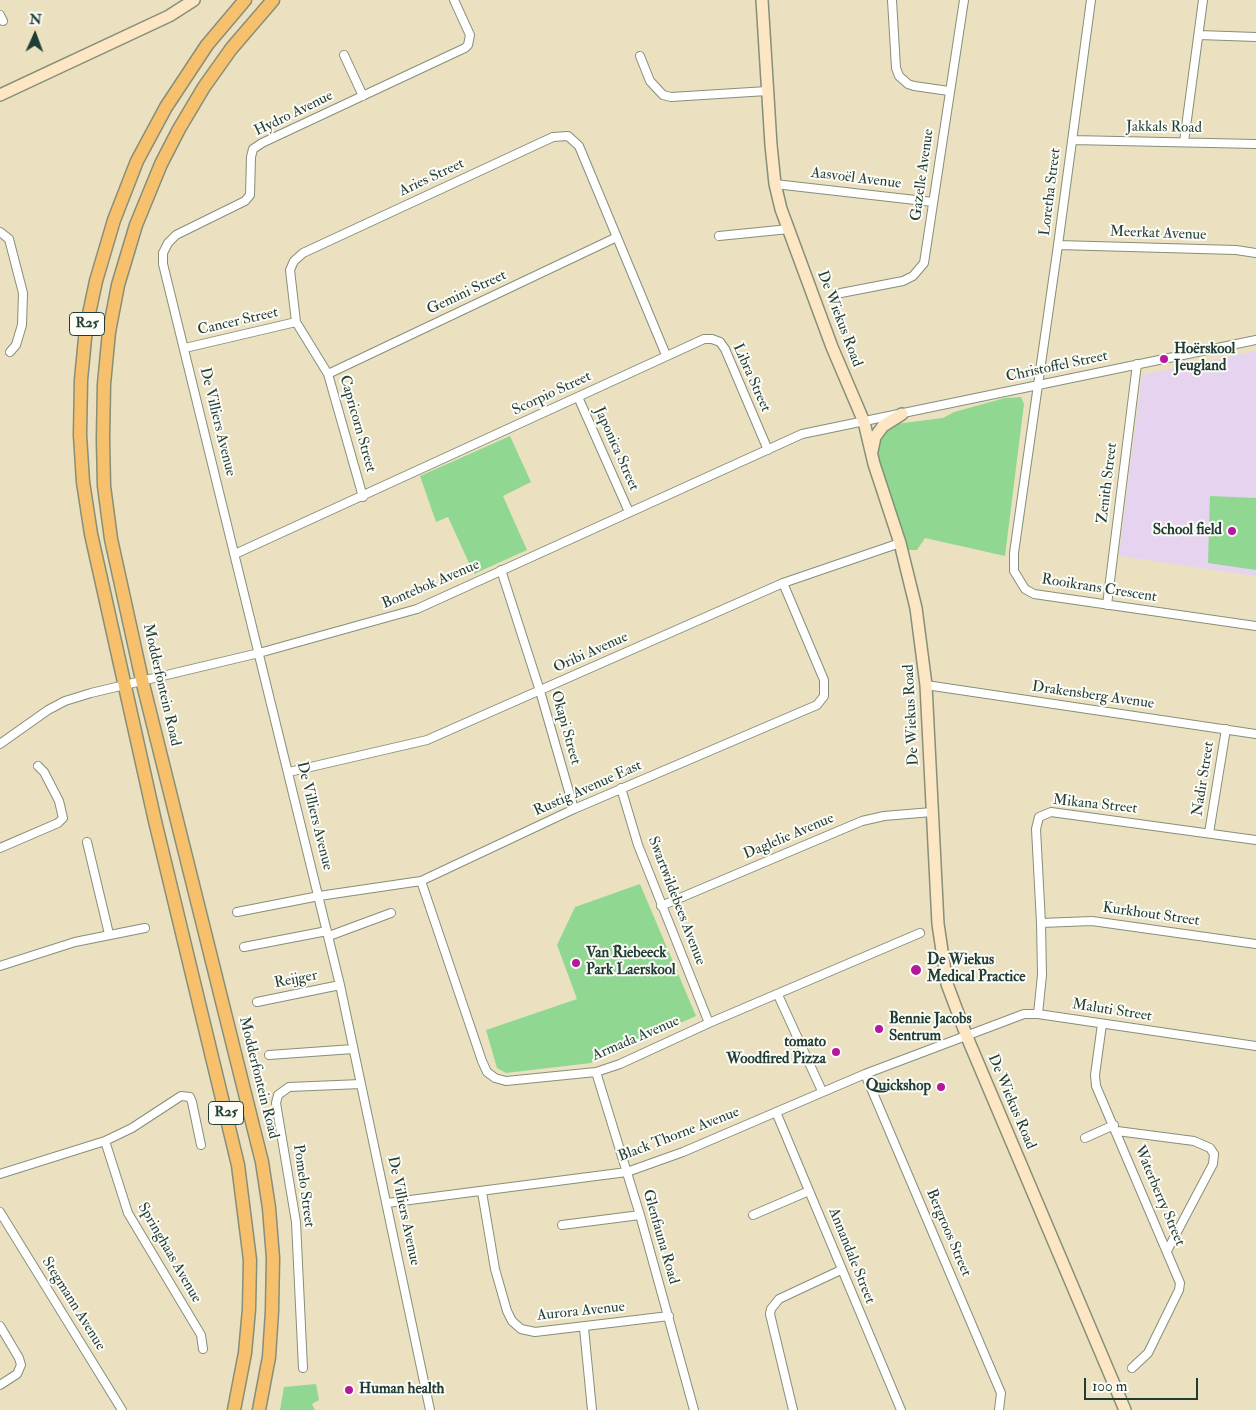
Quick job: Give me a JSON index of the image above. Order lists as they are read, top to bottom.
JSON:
{
  "streets": {
    "main road": ["R25", "Modderfontein Road"],
    "street": [
      "Hydro Avenue",
      "Jakkals Road",
      "Gazelle Avenue",
      "Aries Street",
      "Aasvoël Avenue",
      "Loretha Street",
      "Meerkat Avenue",
      "Gemini Street",
      "De Wiekus Road",
      "Cancer Street",
      "Christoffel Street",
      "Libra Street",
      "Scorpio Street",
      "De Villiers Avenue",
      "Capricorn Street",
      "Japonica Street",
      "Zenith Street",
      "Bontebok Avenue",
      "Rooikrans Crescent",
      "Oribi Avenue",
      "Drakensberg Avenue",
      "Okapi Street",
      "Nadir Street",
      "Rustig Avenue East",
      "Mikana Street",
      "Daglelie Avenue",
      "Swartwildebees Avenue",
      "Kurkhout Street",
      "Reijger",
      "Maluti Street",
      "Armada Avenue",
      "Black Thorne Avenue",
      "Pomelo Street",
      "Waterberry Street",
      "Bergroos Street",
      "Glenfauna Road",
      "Springhaas Avenue",
      "Annandale Street",
      "Stegmann Avenue",
      "Aurora Avenue"
    ]
  },
  "crossings": [
    ["Hydro Avenue", "De Villiers Avenue"],
    ["Jakkals Road", "Loretha Street"],
    ["Gazelle Avenue", "Aasvoël Avenue"],
    ["Aries Street", "Gemini Street"],
    ["Aries Street", "Capricorn Street"],
    ["Aasvoël Avenue", "De Wiekus Road"],
    ["Loretha Street", "Meerkat Avenue"],
    ["Loretha Street", "Christoffel Street"],
    ["Loretha Street", "Rooikrans Crescent"],
    ["Gemini Street", "Capricorn Street"],
    ["De Wiekus Road", "Christoffel Street"],
    ["De Wiekus Road", "Bontebok Avenue"],
    ["De Wiekus Road", "Oribi Avenue"],
    ["De Wiekus Road", "Drakensberg Avenue"],
    ["De Wiekus Road", "Daglelie Avenue"],
    ["De Wiekus Road", "Maluti Street"],
    ["De Wiekus Road", "Black Thorne Avenue"],
    ["Cancer Street", "De Villiers Avenue"],
    ["Cancer Street", "Capricorn Street"],
    ["R25", "Bontebok Avenue"],
    ["Christoffel Street", "Zenith Street"],
    ["Christoffel Street", "Bontebok Avenue"],
    ["Christoffel Street", "Rooikrans Crescent"],
    ["Libra Street", "Scorpio Street"],
    ["Libra Street", "Bontebok Avenue"],
    ["Scorpio Street", "De Villiers Avenue"],
    ["Scorpio Street", "Capricorn Street"],
    ["Scorpio Street", "Japonica Street"],
    ["De Villiers Avenue", "Bontebok Avenue"],
    ["De Villiers Avenue", "Oribi Avenue"],
    ["De Villiers Avenue", "Rustig Avenue East"],
    ["De Villiers Avenue", "Reijger"],
    ["De Villiers Avenue", "Black Thorne Avenue"],
    ["De Villiers Avenue", "Pomelo Street"],
    ["Japonica Street", "Bontebok Avenue"],
    ["Zenith Street", "Rooikrans Crescent"],
    ["Bontebok Avenue", "Modderfontein Road"],
    ["Bontebok Avenue", "Okapi Street"],
    ["Oribi Avenue", "Okapi Street"],
    ["Oribi Avenue", "Rustig Avenue East"],
    ["Drakensberg Avenue", "Nadir Street"],
    ["Okapi Street", "Rustig Avenue East"],
    ["Nadir Street", "Mikana Street"],
    ["Rustig Avenue East", "Swartwildebees Avenue"],
    ["Rustig Avenue East", "Armada Avenue"],
    ["Mikana Street", "Kurkhout Street"],
    ["Mikana Street", "Maluti Street"],
    ["Daglelie Avenue", "Swartwildebees Avenue"],
    ["Swartwildebees Avenue", "Armada Avenue"],
    ["Maluti Street", "Black Thorne Avenue"],
    ["Maluti Street", "Waterberry Street"],
    ["Armada Avenue", "Glenfauna Road"],
    ["Black Thorne Avenue", "Bergroos Street"],
    ["Black Thorne Avenue", "Glenfauna Road"],
    ["Black Thorne Avenue", "Annandale Street"],
    ["Black Thorne Avenue", "Aurora Avenue"],
    ["Glenfauna Road", "Aurora Avenue"]
  ],
  "places": [
    "Hoërskool Jeugland",
    "School field",
    "Van Riebeeck Park Laerskool",
    "De Wiekus Medical Practice",
    "Bennie Jacobs Sentrum",
    "tomato Woodfired Pizza",
    "Quickshop",
    "Human health"
  ],
  "scale_bar": "100 m",
  "north": "top"
}
